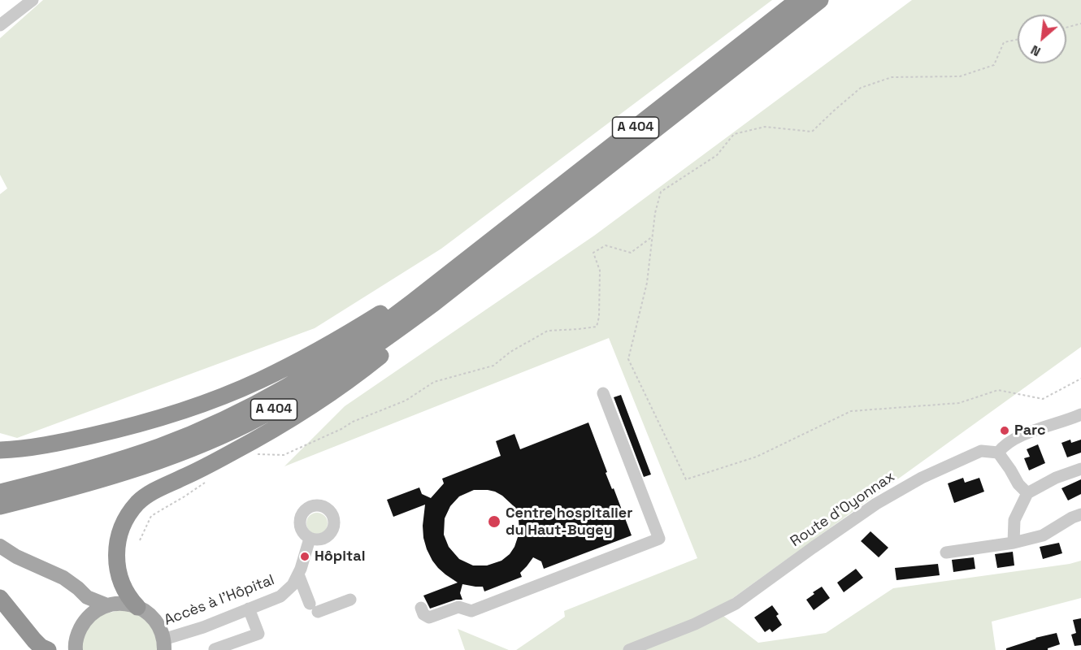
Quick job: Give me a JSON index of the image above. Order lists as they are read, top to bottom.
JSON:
{
  "streets": {
    "highway": ["A 404"],
    "street": ["Route d'Oyonnax", "Accès à l'Hôpital"]
  },
  "places": ["Parc", "Centre hospitalier du Haut-Bugey", "Hôpital"],
  "north": "bottom left"
}
